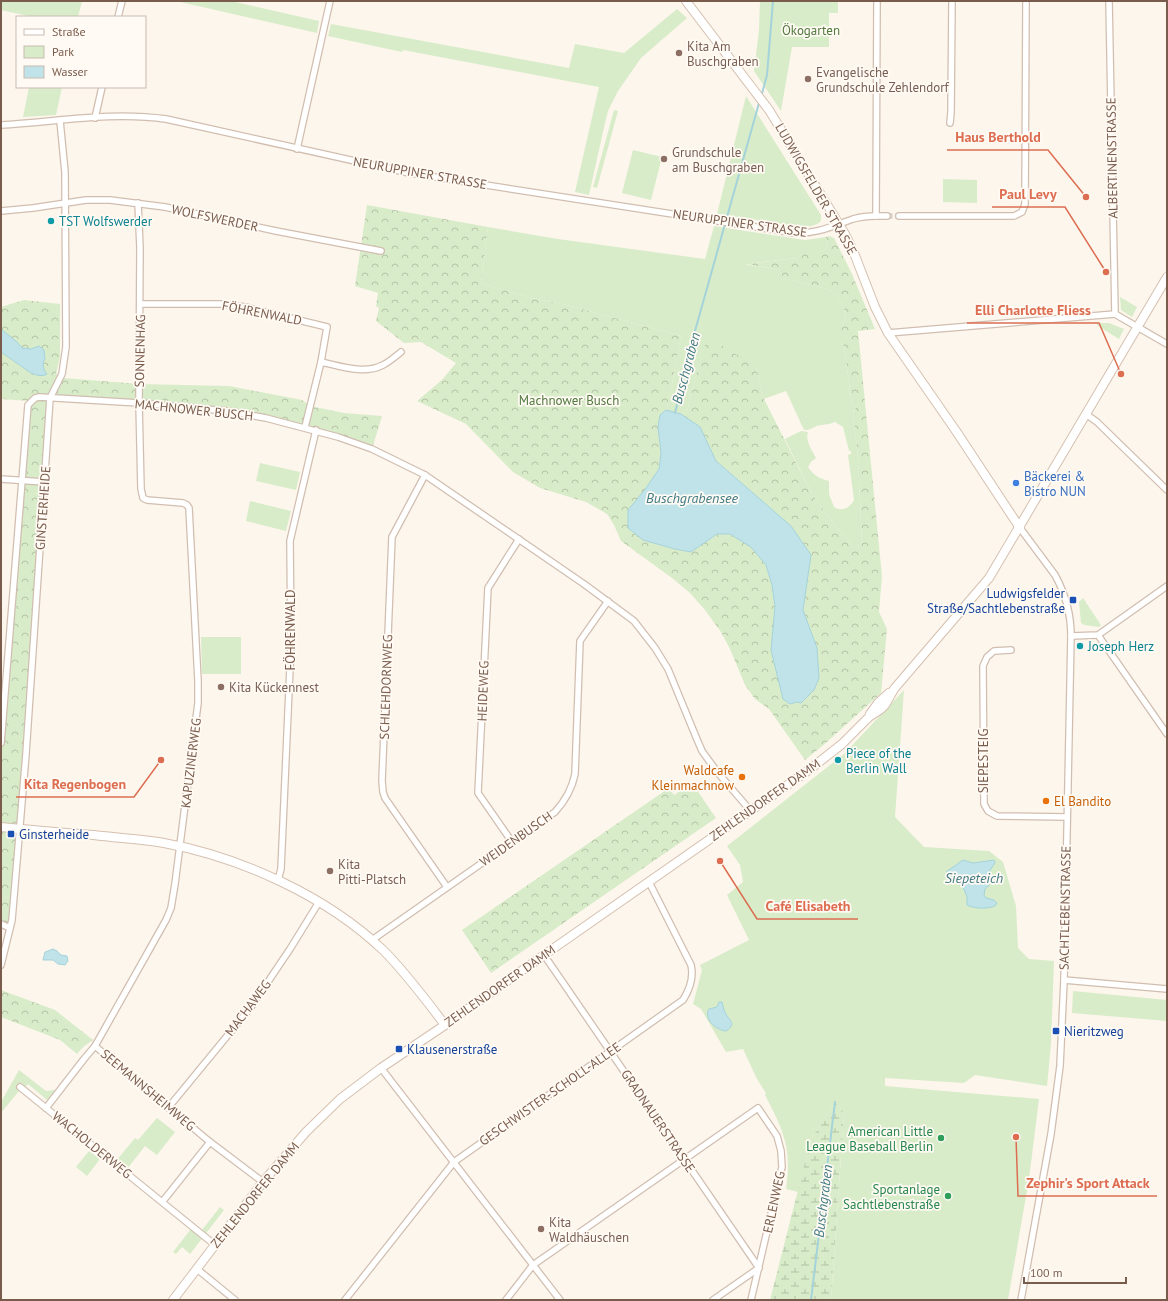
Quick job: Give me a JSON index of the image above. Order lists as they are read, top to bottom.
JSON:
{
  "streets": {
    "main road": ["LUDWIGSFELDER STRASSE", "ZEHLENDORFER DAMM"],
    "street": [
      "ALBERTINENSTRASSE",
      "NEURUPPINER STRASSE",
      "WOLFSWERDER",
      "FÖHRENWALD",
      "SONNENHAG",
      "MACHNOWER BUSCH",
      "GINSTERHEIDE",
      "SCHLEHDORNWEG",
      "HEIDEWEG",
      "SIEPESTEIG",
      "KAPUZINERWEG",
      "WEIDENBUSCH",
      "SACHTLEBENSTRASSE",
      "MACHAWEG",
      "SEEMANNSHEIMWEG",
      "GESCHWISTER-SCHOLL-ALLEE",
      "GRADNAUERSTRASSE",
      "WACHOLDERWEG",
      "ERLENWEG"
    ]
  },
  "crossings": [
    ["NEURUPPINER STRASSE", "LUDWIGSFELDER STRASSE"],
    ["NEURUPPINER STRASSE", "GINSTERHEIDE"],
    ["LUDWIGSFELDER STRASSE", "ZEHLENDORFER DAMM"],
    ["LUDWIGSFELDER STRASSE", "SACHTLEBENSTRASSE"],
    ["WOLFSWERDER", "SONNENHAG"],
    ["WOLFSWERDER", "GINSTERHEIDE"],
    ["FÖHRENWALD", "SONNENHAG"],
    ["FÖHRENWALD", "MACHNOWER BUSCH"],
    ["SONNENHAG", "MACHNOWER BUSCH"],
    ["SONNENHAG", "KAPUZINERWEG"],
    ["MACHNOWER BUSCH", "GINSTERHEIDE"],
    ["MACHNOWER BUSCH", "SCHLEHDORNWEG"],
    ["MACHNOWER BUSCH", "HEIDEWEG"],
    ["MACHNOWER BUSCH", "ZEHLENDORFER DAMM"],
    ["MACHNOWER BUSCH", "WEIDENBUSCH"],
    ["SCHLEHDORNWEG", "WEIDENBUSCH"],
    ["HEIDEWEG", "WEIDENBUSCH"],
    ["SIEPESTEIG", "SACHTLEBENSTRASSE"],
    ["KAPUZINERWEG", "SEEMANNSHEIMWEG"],
    ["ZEHLENDORFER DAMM", "SACHTLEBENSTRASSE"],
    ["ZEHLENDORFER DAMM", "SEEMANNSHEIMWEG"],
    ["ZEHLENDORFER DAMM", "GESCHWISTER-SCHOLL-ALLEE"],
    ["ZEHLENDORFER DAMM", "GRADNAUERSTRASSE"],
    ["ZEHLENDORFER DAMM", "WACHOLDERWEG"],
    ["MACHAWEG", "SEEMANNSHEIMWEG"],
    ["SEEMANNSHEIMWEG", "WACHOLDERWEG"],
    ["GESCHWISTER-SCHOLL-ALLEE", "GRADNAUERSTRASSE"],
    ["GRADNAUERSTRASSE", "ERLENWEG"]
  ],
  "water": ["Buschgraben", "Buschgrabensee", "Siepeteich"],
  "parks": ["Ökogarten", "Machnower Busch"],
  "places": {
    "other": [
      "Kita Am Buschgraben",
      "Evangelische Grundschule Zehlendorf",
      "Grundschule am Buschgraben",
      "Haus Berthold",
      "TST Wolfswerder",
      "Paul Levy",
      "Elli Charlotte Fliess",
      "Bäckerei & Bistro NUN",
      "Joseph Herz",
      "Kita Kückennest",
      "Kita Regenbogen",
      "Piece of the Berlin Wall",
      "Waldcafe Kleinmachnow",
      "El Bandito",
      "Café Elisabeth",
      "Kita Pitti-Platsch",
      "Zephir's Sport Attack",
      "American Little League Baseball Berlin",
      "Sportanlage Sachtlebenstraße",
      "Kita Waldhäuschen"
    ],
    "transit": [
      "Ludwigsfelder Straße/Sachtlebenstraße",
      "Ginsterheide",
      "Nieritzweg",
      "Klausenerstraße"
    ]
  },
  "legend": ["Straße", "Park", "Wasser"],
  "scale_bar": "100 m"
}
